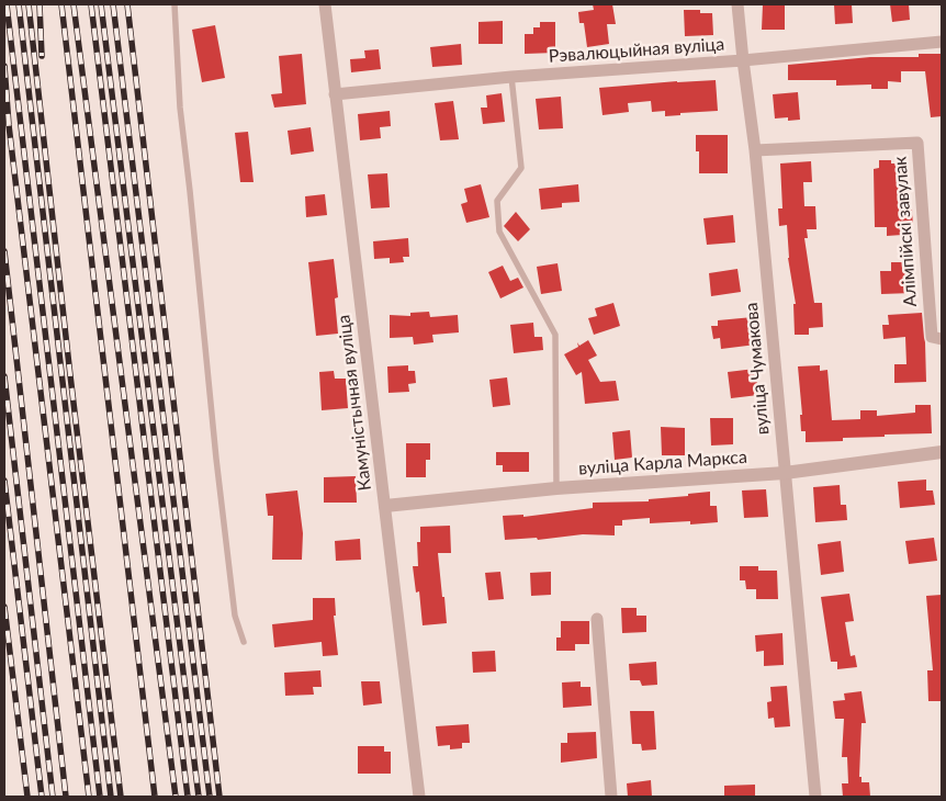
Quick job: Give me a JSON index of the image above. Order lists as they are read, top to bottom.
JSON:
{
  "streets": {
    "street": [
      "Рэвалюцыйная вуліца",
      "Алімпійскі завулак",
      "вуліца Чумакова",
      "Камуністычная вуліца",
      "вуліца Карла Маркса"
    ]
  },
  "crossings": [
    ["Рэвалюцыйная вуліца", "вуліца Чумакова"],
    ["Рэвалюцыйная вуліца", "Камуністычная вуліца"],
    ["Алімпійскі завулак", "вуліца Чумакова"],
    ["вуліца Чумакова", "вуліца Карла Маркса"],
    ["Камуністычная вуліца", "вуліца Карла Маркса"]
  ]
}
